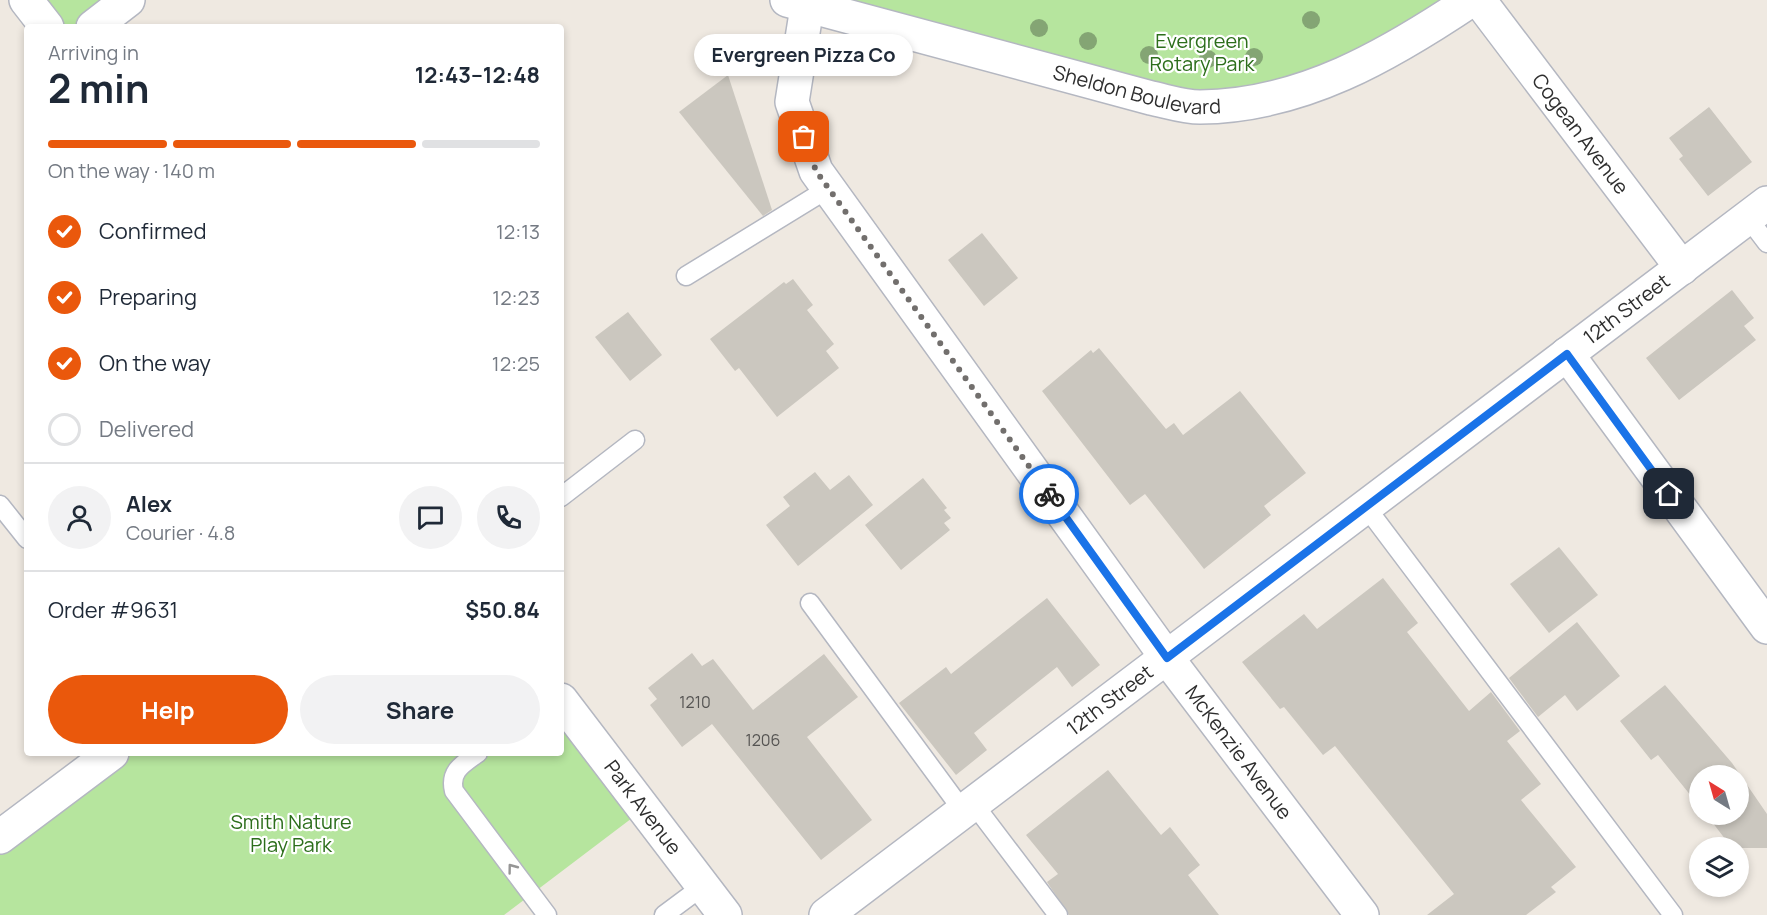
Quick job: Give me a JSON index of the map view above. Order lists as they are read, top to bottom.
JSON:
{
  "streets": {
    "street": [
      "Sheldon Boulevard",
      "Cogean Avenue",
      "12th Street",
      "McKenzie Avenue",
      "Park Avenue"
    ]
  },
  "crossings": [
    ["Sheldon Boulevard", "McKenzie Avenue"],
    ["Cogean Avenue", "12th Street"],
    ["12th Street", "McKenzie Avenue"]
  ],
  "parks": ["Evergreen Rotary Park", "Smith Nature Play Park"],
  "places": ["Evergreen Pizza Co"],
  "house_numbers": ["1210", "1206"],
  "north": "top left",
  "page": {
    "heading": ["2 min", "Arriving in", "12:43–12:48"],
    "panel": [
      "Alex",
      "Courier · 4.8",
      "Order #9631",
      "$50.84"
    ],
    "bubble": "Evergreen Pizza Co",
    "bar": "On the way · 140 m",
    "list": [
      ["Confirmed", "12:13"],
      ["Preparing", "12:23"],
      ["On the way", "12:25"],
      "Delivered"
    ],
    "buttons": ["Help", "Share"]
  }
}
